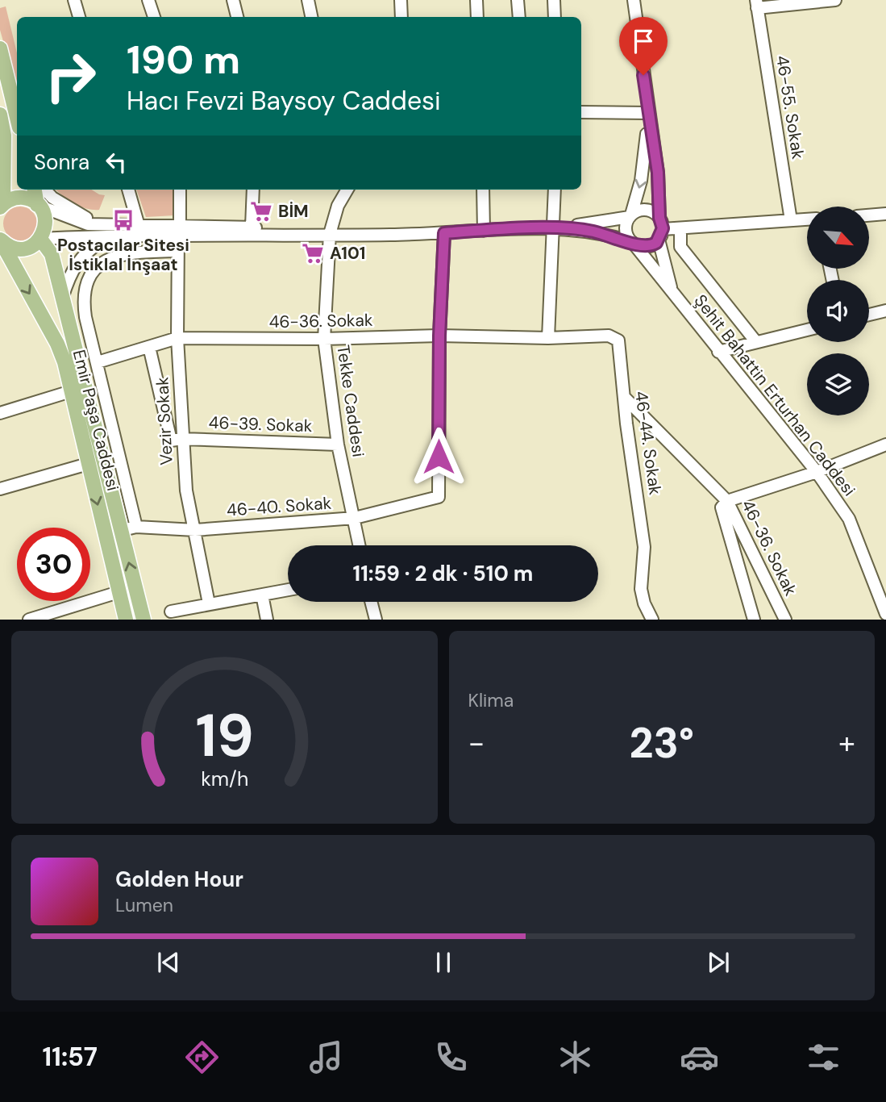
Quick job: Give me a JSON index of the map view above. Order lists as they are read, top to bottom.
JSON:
{
  "streets": {
    "main road": ["Emir Paşa Caddesi"],
    "street": [
      "46-55. Sokak",
      "46-36. Sokak",
      "Şehit Bahattin Erturhan Caddesi",
      "Tekke Caddesi",
      "Vezir Sokak",
      "46-39. Sokak",
      "46-44. Sokak",
      "46-40. Sokak"
    ]
  },
  "crossings": [
    ["46-36. Sokak", "Tekke Caddesi"],
    ["46-36. Sokak", "Vezir Sokak"],
    ["46-36. Sokak", "46-44. Sokak"],
    ["46-36. Sokak", "46-40. Sokak"],
    ["Tekke Caddesi", "46-39. Sokak"],
    ["Tekke Caddesi", "46-40. Sokak"],
    ["Emir Paşa Caddesi", "46-40. Sokak"],
    ["Vezir Sokak", "46-39. Sokak"],
    ["Vezir Sokak", "46-40. Sokak"]
  ],
  "places": {
    "supermarket": ["BİM", "A101"],
    "bus stop": ["Postacılar Sitesi İstiklal İnşaat"]
  },
  "north": "bottom right",
  "page": {
    "turn": ["190 m", "Hacı Fevzi Baysoy Caddesi"],
    "then": "Sonra",
    "limit": "30",
    "trip": "11:59 · 2 dk · 510 m",
    "tile": "Klima",
    "heat": ["−", "23°", "+"],
    "song": ["Golden Hour", "Lumen"],
    "tabs": "11:57",
    "gauge": ["19", "km/h"]
  }
}
